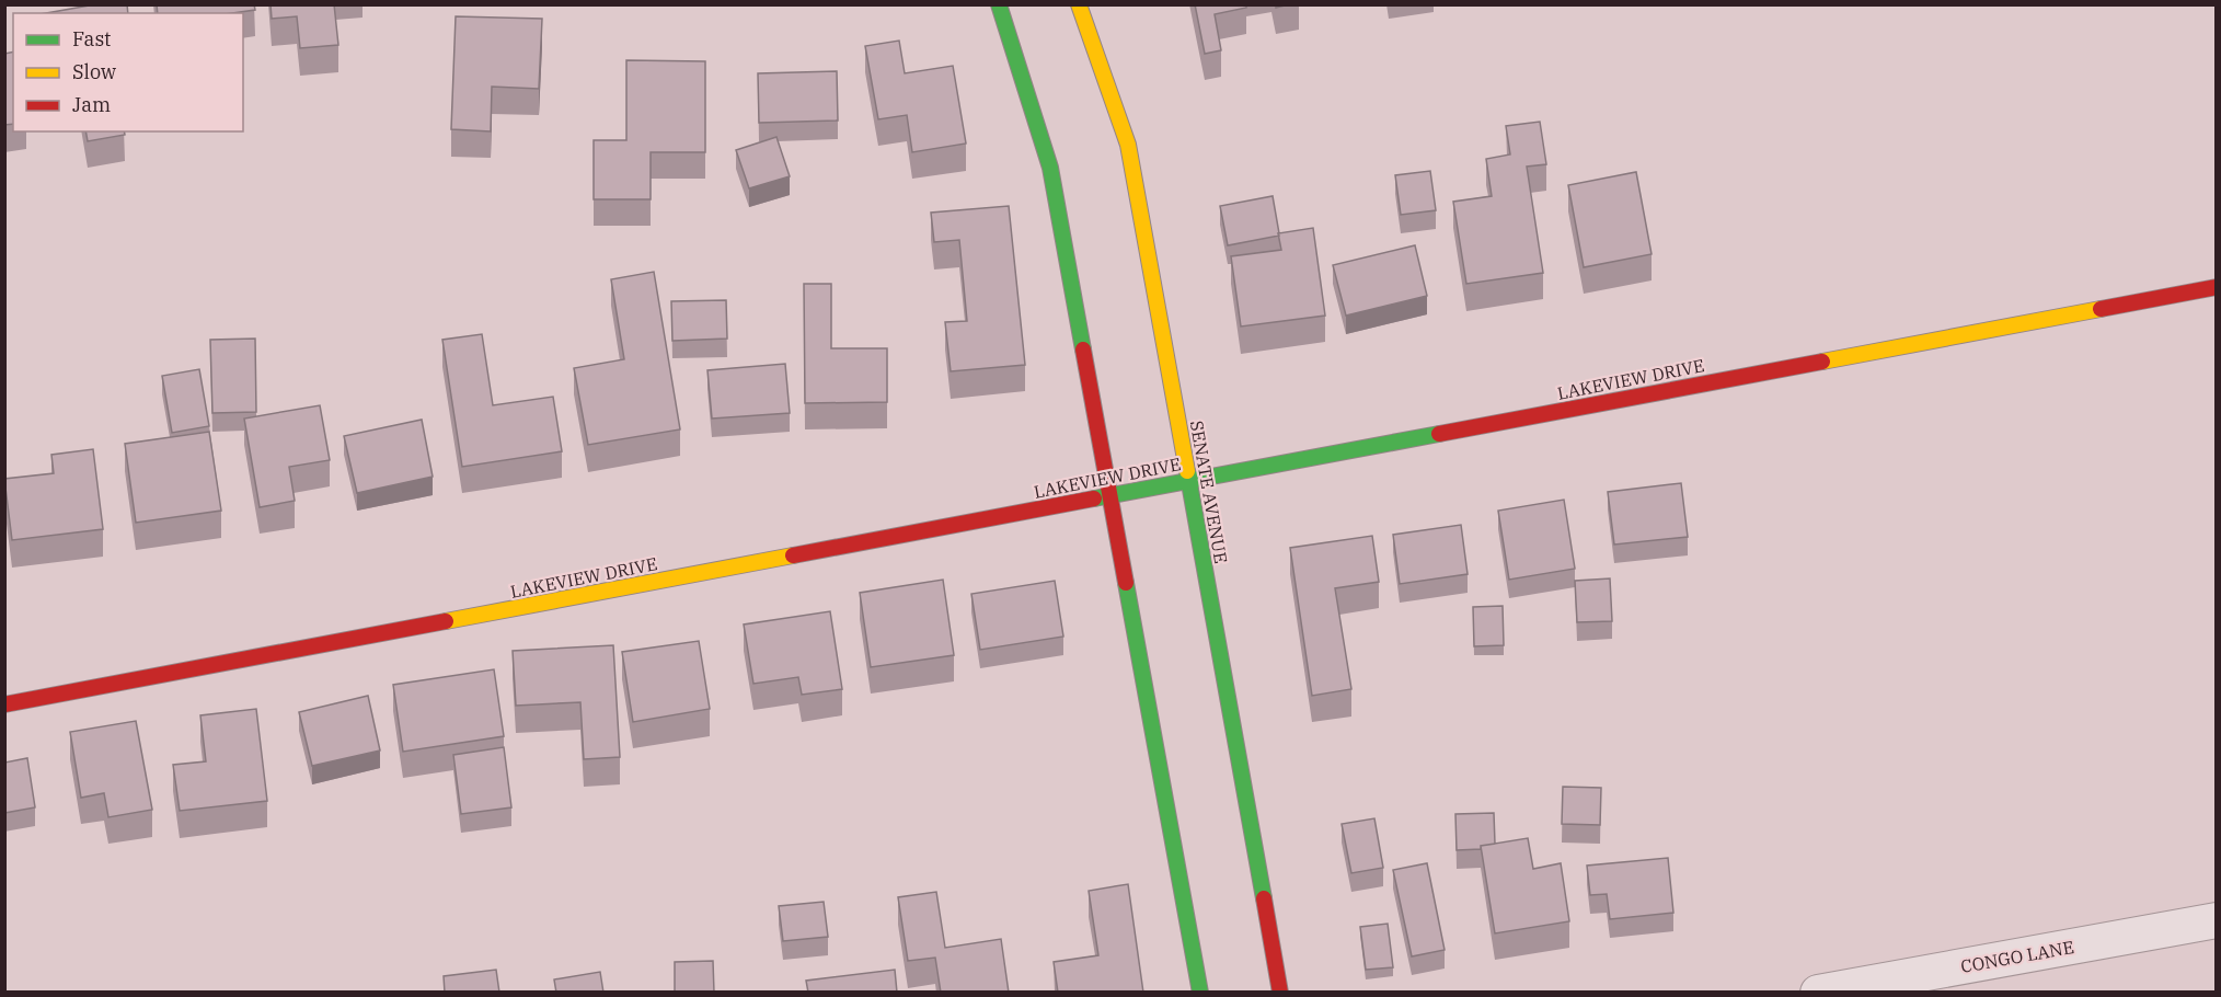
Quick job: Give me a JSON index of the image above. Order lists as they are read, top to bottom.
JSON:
{
  "streets": {
    "street": ["LAKEVIEW DRIVE", "SENATE AVENUE", "CONGO LANE"]
  },
  "crossings": [
    ["LAKEVIEW DRIVE", "SENATE AVENUE"]
  ],
  "legend": ["Fast", "Slow", "Jam"]
}
